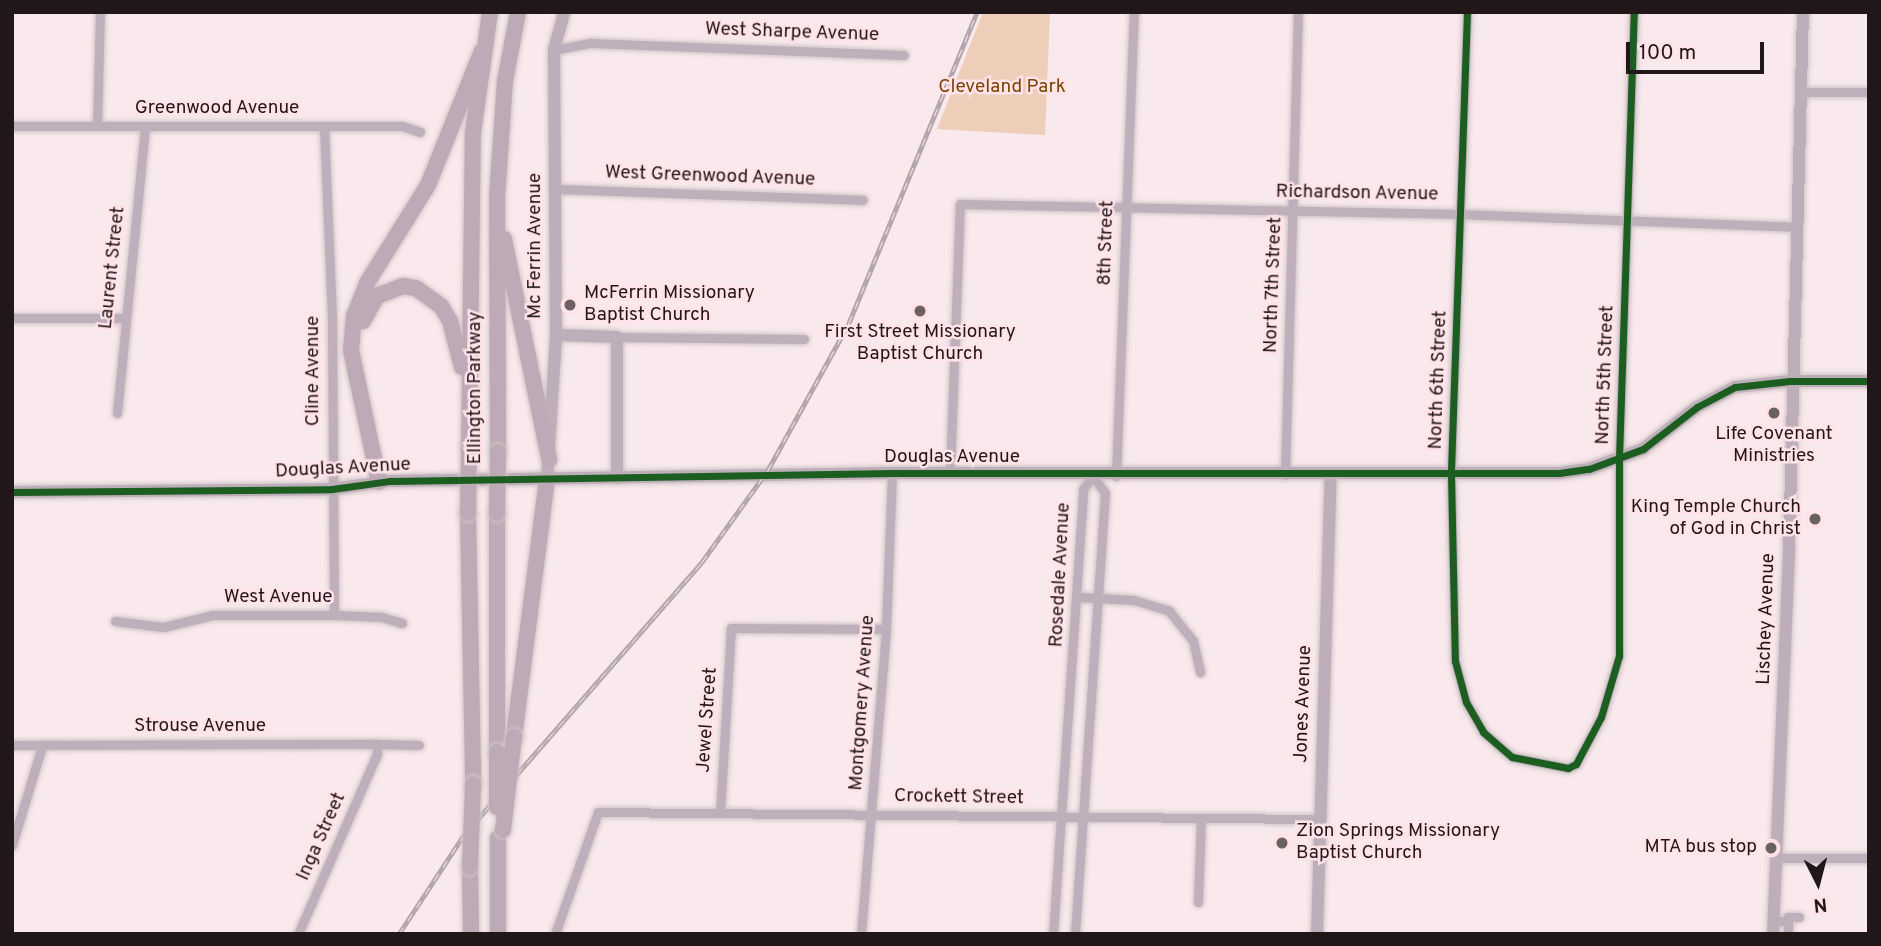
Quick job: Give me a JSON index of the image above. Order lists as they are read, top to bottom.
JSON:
{
  "streets": {
    "highway": ["Ellington Parkway"],
    "street": [
      "West Sharpe Avenue",
      "Greenwood Avenue",
      "West Greenwood Avenue",
      "Richardson Avenue",
      "8th Street",
      "Mc Ferrin Avenue",
      "Laurent Street",
      "North 7th Street",
      "Cline Avenue",
      "North 5th Street",
      "North 6th Street",
      "Douglas Avenue",
      "Rosedale Avenue",
      "West Avenue",
      "Lischey Avenue",
      "Montgomery Avenue",
      "Jones Avenue",
      "Jewel Street",
      "Strouse Avenue",
      "Crockett Street",
      "Inga Street"
    ]
  },
  "crossings": [
    ["West Sharpe Avenue", "Mc Ferrin Avenue"],
    ["Greenwood Avenue", "Laurent Street"],
    ["Greenwood Avenue", "Cline Avenue"],
    ["West Greenwood Avenue", "Mc Ferrin Avenue"],
    ["Richardson Avenue", "8th Street"],
    ["Richardson Avenue", "North 7th Street"],
    ["Richardson Avenue", "North 5th Street"],
    ["Richardson Avenue", "North 6th Street"],
    ["Richardson Avenue", "Douglas Avenue"],
    ["Richardson Avenue", "Lischey Avenue"],
    ["8th Street", "Douglas Avenue"],
    ["Mc Ferrin Avenue", "Douglas Avenue"],
    ["North 7th Street", "Douglas Avenue"],
    ["Cline Avenue", "Douglas Avenue"],
    ["Cline Avenue", "West Avenue"],
    ["North 5th Street", "North 6th Street"],
    ["North 5th Street", "Douglas Avenue"],
    ["North 6th Street", "Douglas Avenue"],
    ["Douglas Avenue", "Rosedale Avenue"],
    ["Douglas Avenue", "Lischey Avenue"],
    ["Douglas Avenue", "Montgomery Avenue"],
    ["Douglas Avenue", "Jones Avenue"],
    ["Rosedale Avenue", "Crockett Street"],
    ["Montgomery Avenue", "Jewel Street"],
    ["Montgomery Avenue", "Crockett Street"],
    ["Jones Avenue", "Crockett Street"],
    ["Jewel Street", "Crockett Street"],
    ["Strouse Avenue", "Inga Street"]
  ],
  "parks": ["Cleveland Park"],
  "places": [
    "McFerrin Missionary Baptist Church",
    "First Street Missionary Baptist Church",
    "Life Covenant Ministries",
    "King Temple Church of God in Christ",
    "Zion Springs Missionary Baptist Church",
    "MTA bus stop"
  ],
  "scale_bar": "100 m",
  "north": "bottom"
}
